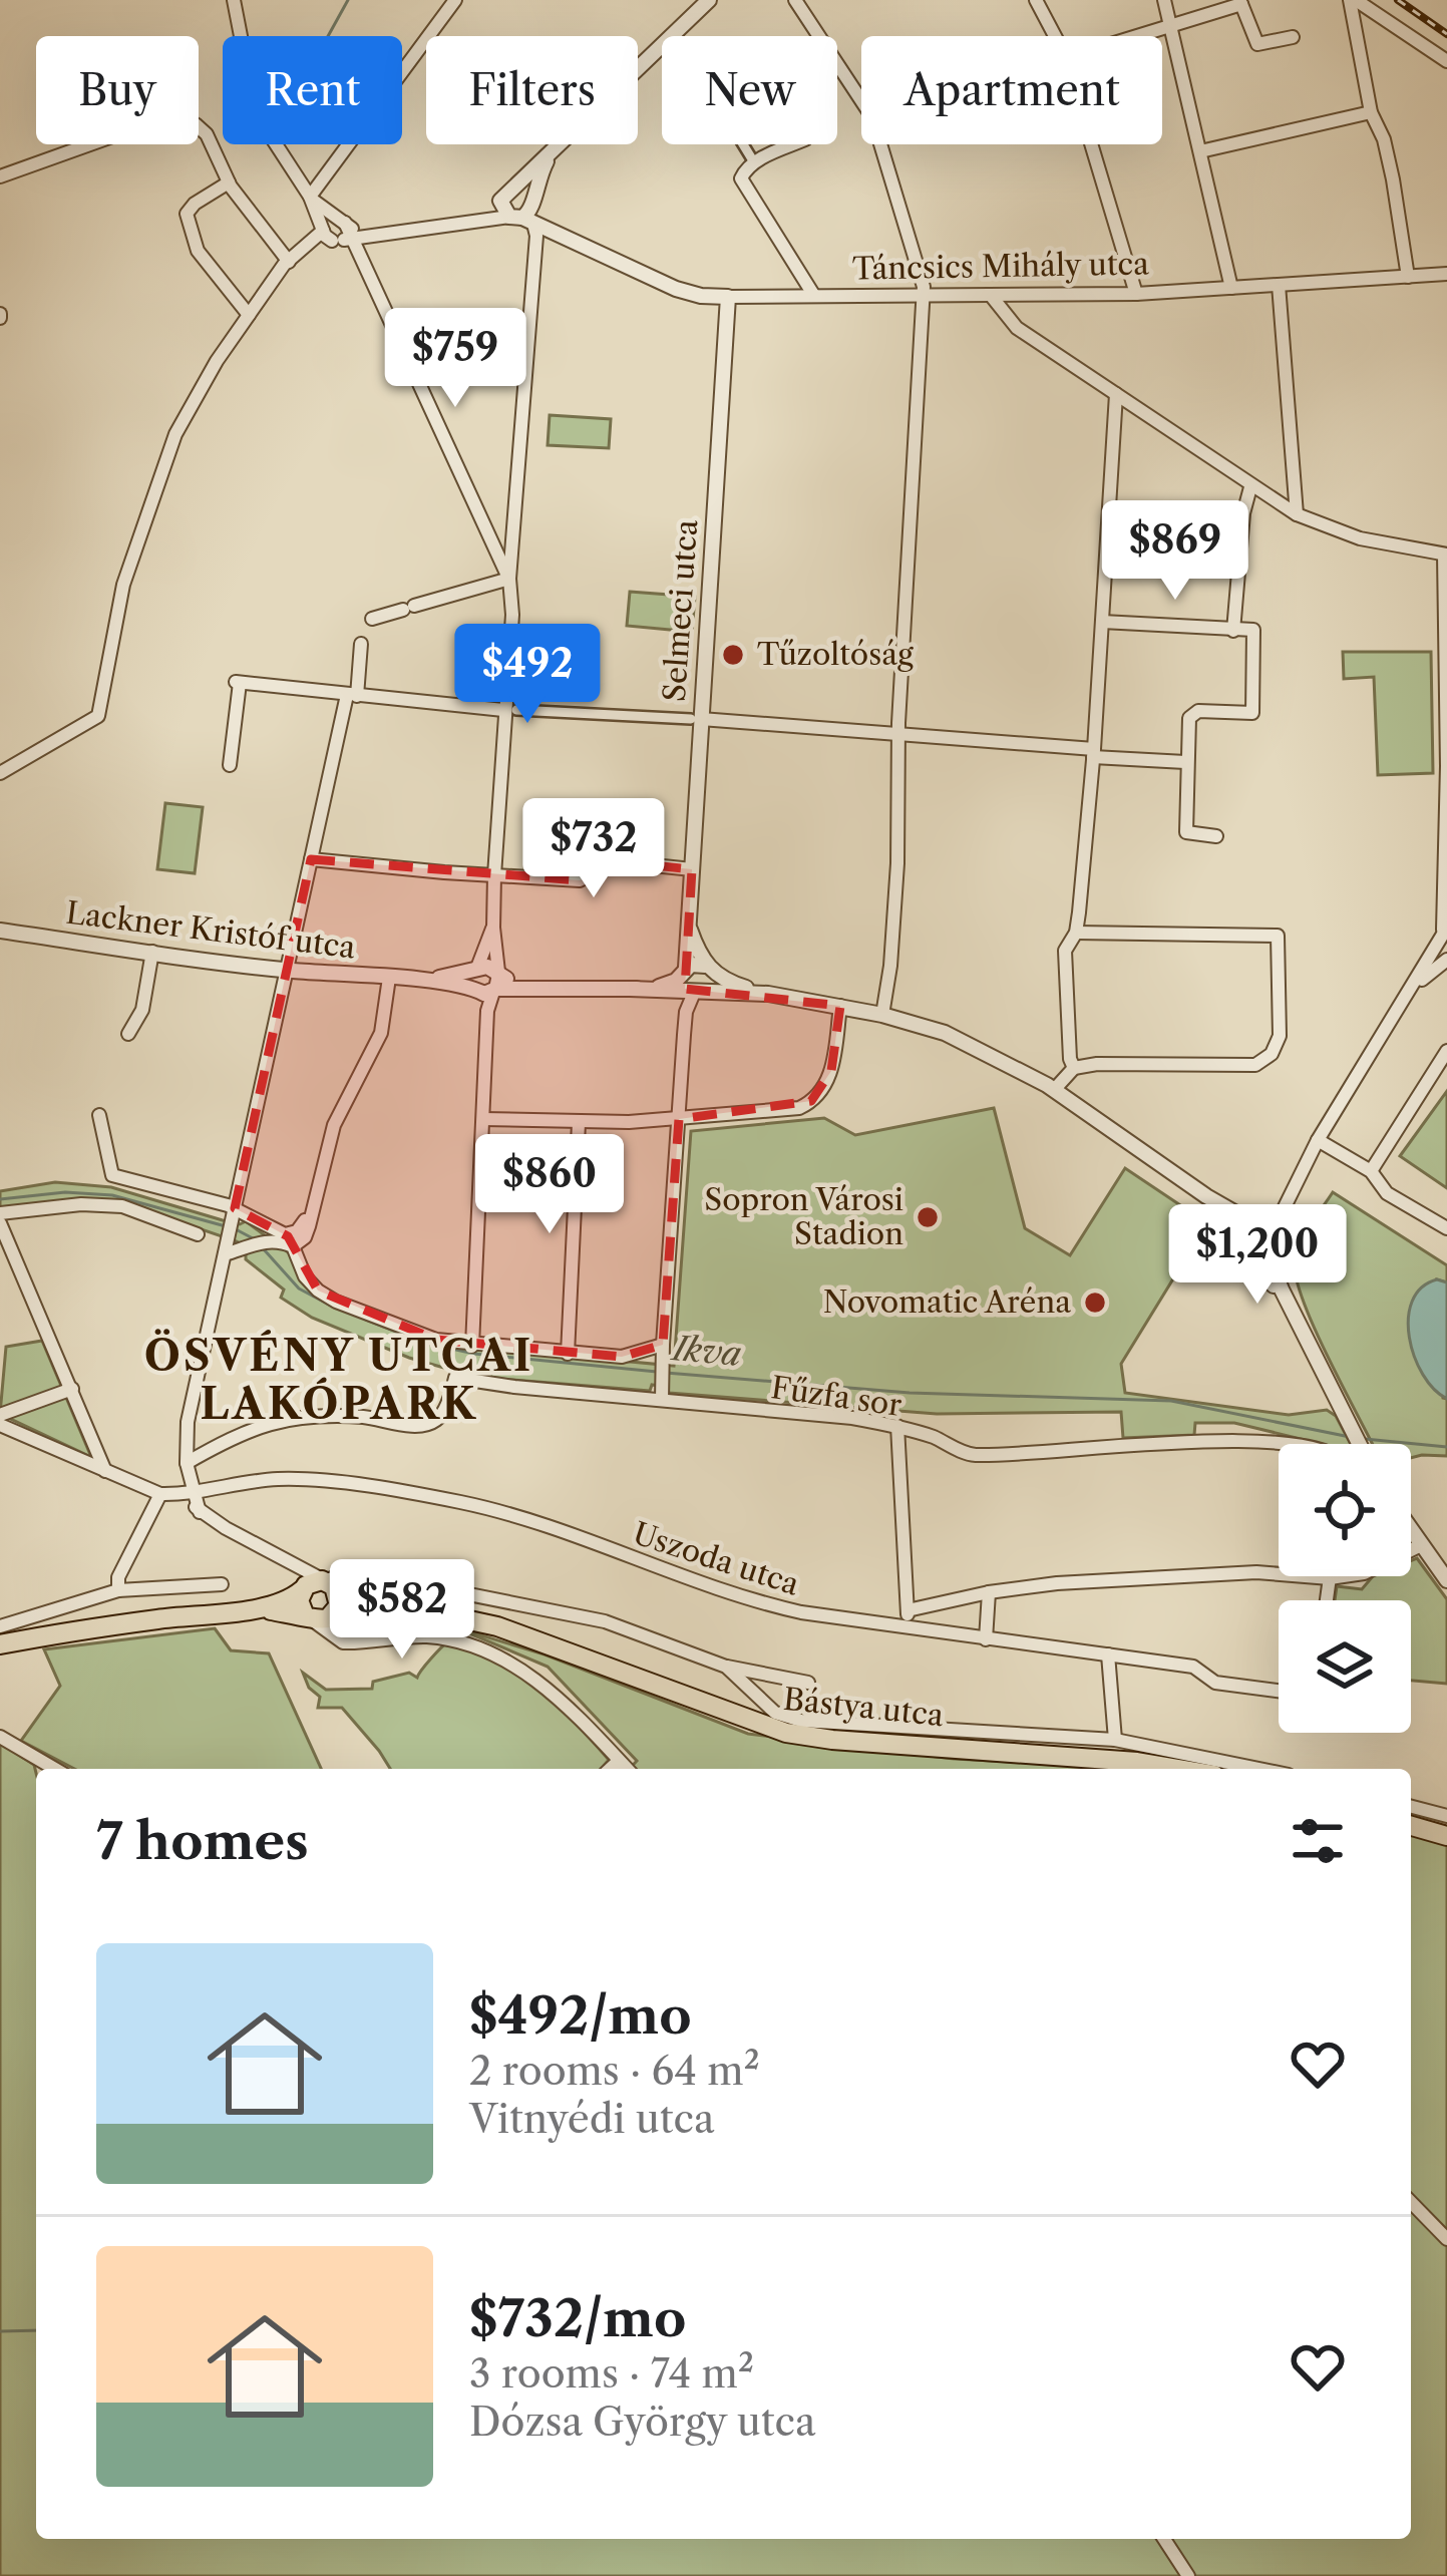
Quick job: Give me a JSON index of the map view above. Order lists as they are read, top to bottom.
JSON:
{
  "streets": {
    "main road": ["Bástya utca"],
    "street": [
      "Táncsics Mihály utca",
      "Selmeci utca",
      "Lackner Kristóf utca",
      "Fűzfa sor",
      "Uszoda utca"
    ]
  },
  "crossings": [
    ["Táncsics Mihály utca", "Selmeci utca"],
    ["Selmeci utca", "Lackner Kristóf utca"],
    ["Selmeci utca", "Fűzfa sor"]
  ],
  "districts": ["ÖSVÉNY UTCAI LAKÓPARK"],
  "water": ["Ikva"],
  "places": ["Tűzoltóság", "Sopron Városi Stadion", "Novomatic Aréna"],
  "page": {
    "chip": [
      "Buy",
      "Rent",
      "Filters",
      "New",
      "Apartment"
    ],
    "price": [
      "$759",
      "$869",
      "$492",
      "$732",
      "$860",
      "$1,200",
      "$582"
    ],
    "heading": "7 homes",
    "list": [
      {
        "name": "$492/mo",
        "note": "2 rooms · 64 m² · Vitnyédi utca"
      },
      {
        "name": "$732/mo",
        "note": "3 rooms · 74 m² · Dózsa György utca"
      }
    ]
  }
}
